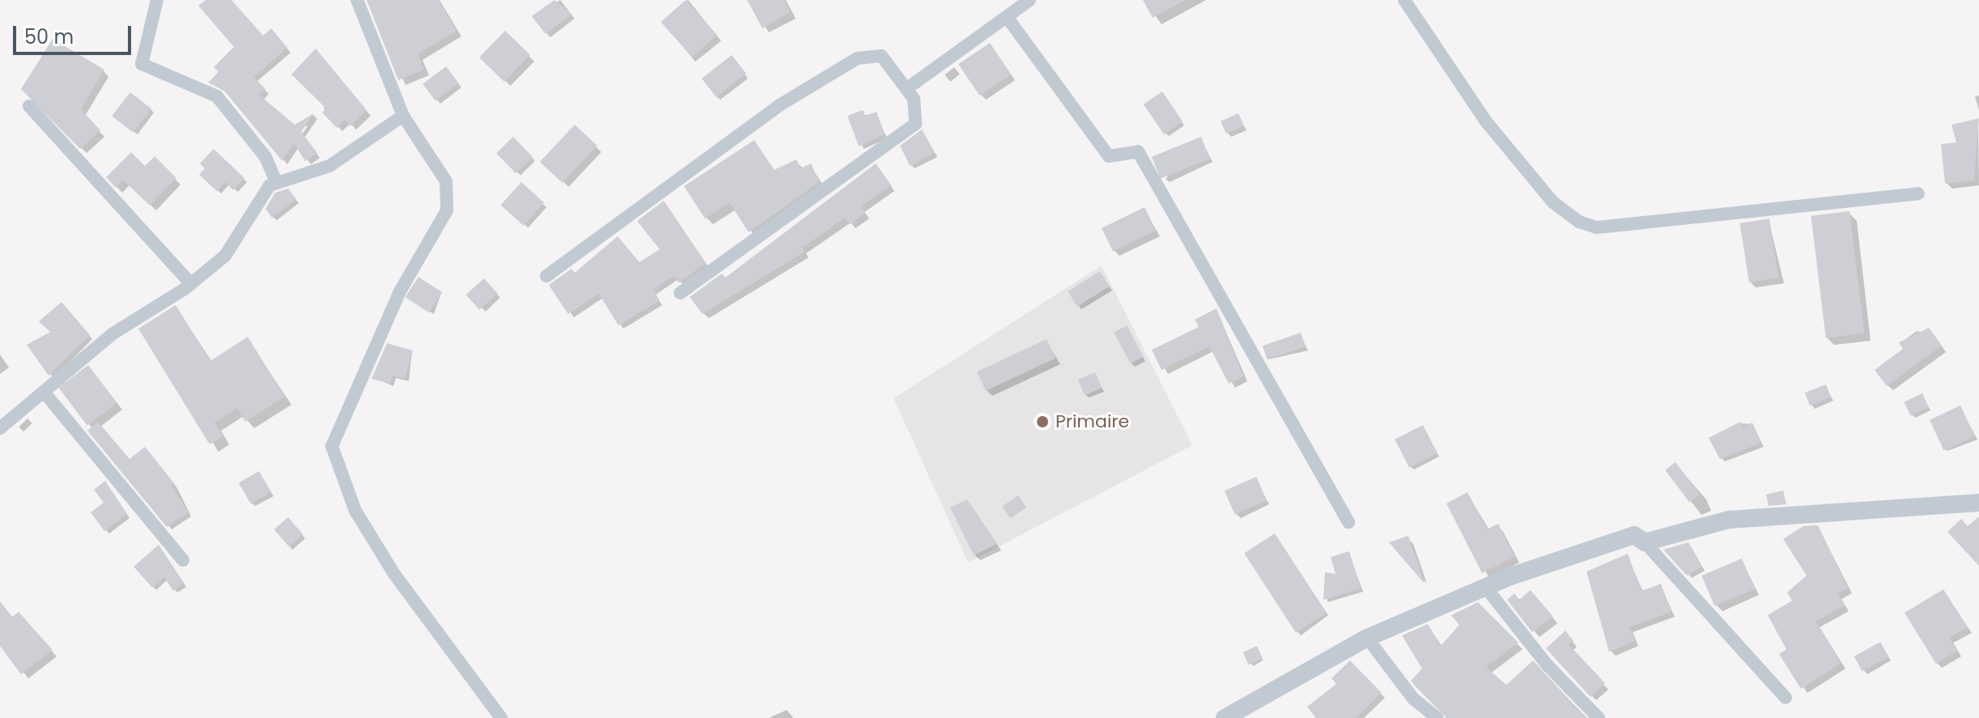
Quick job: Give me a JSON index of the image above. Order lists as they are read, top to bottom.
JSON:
{
  "places": ["Primaire"],
  "scale_bar": "50 m"
}
